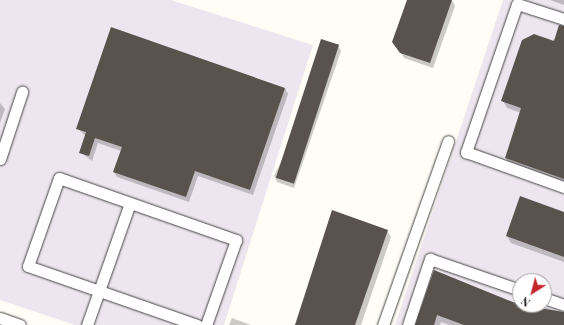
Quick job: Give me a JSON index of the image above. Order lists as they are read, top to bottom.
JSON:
{
  "north": "bottom left"
}
